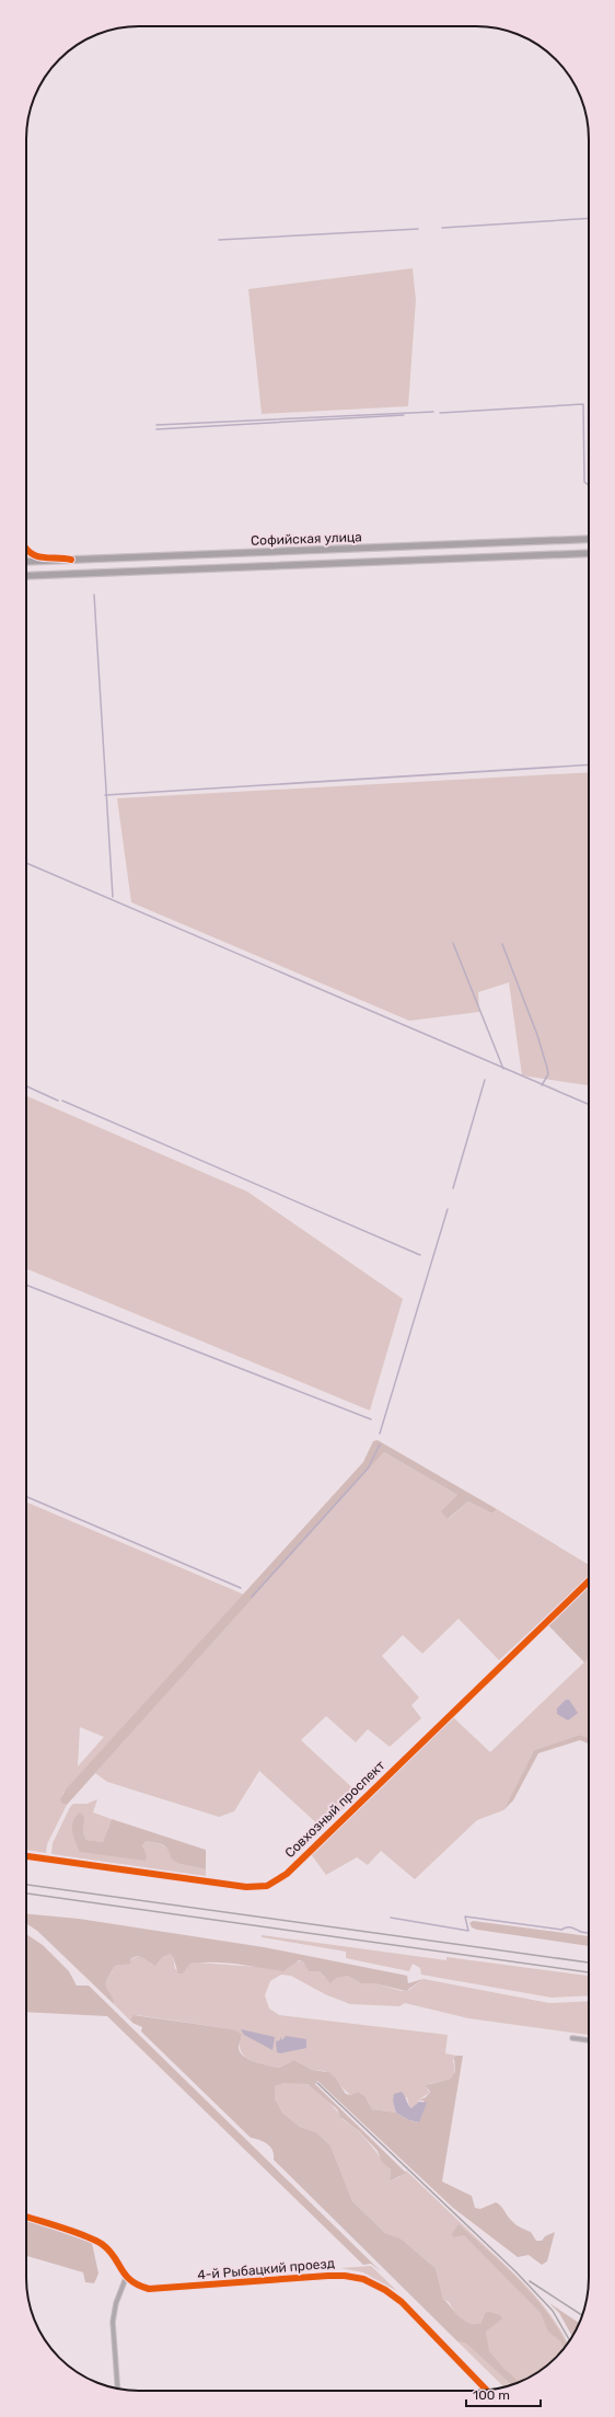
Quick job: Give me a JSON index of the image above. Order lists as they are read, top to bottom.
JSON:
{
  "streets": {
    "main road": ["Софийская улица"],
    "street": ["Совхозный проспект", "4-й Рыбацкий проезд"]
  },
  "scale_bar": "100 m"
}
